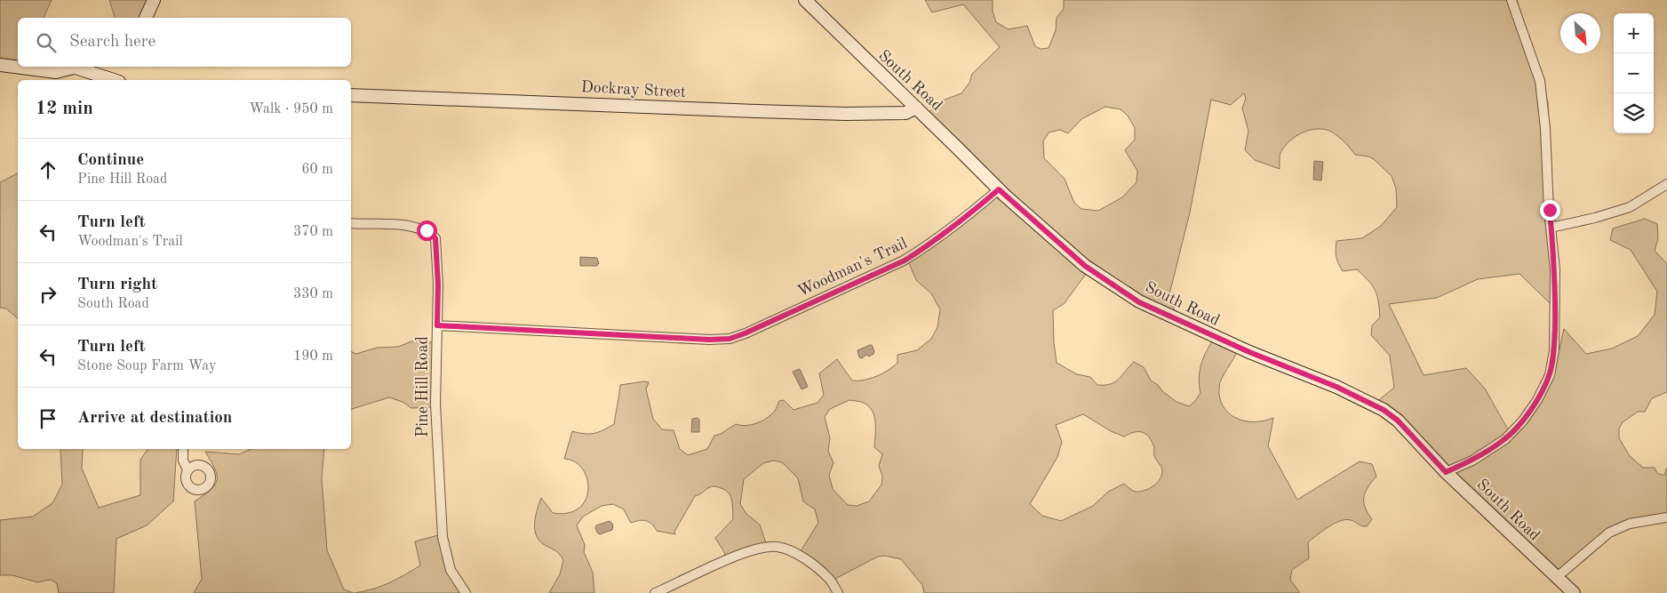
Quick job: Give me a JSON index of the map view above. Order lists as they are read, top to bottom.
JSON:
{
  "streets": {
    "street": [
      "South Road",
      "Dockray Street",
      "Woodman's Trail",
      "Pine Hill Road"
    ]
  },
  "crossings": [
    ["South Road", "Dockray Street"],
    ["South Road", "Woodman's Trail"],
    ["Woodman's Trail", "Pine Hill Road"]
  ],
  "north": "bottom right",
  "page": {
    "map_buttons": ["+", "−"],
    "search": "Search here",
    "heading": ["12 min", "Walk · 950 m"],
    "list": [
      ["Continue", "Pine Hill Road", "60 m"],
      ["Turn left", "Woodman's Trail", "370 m"],
      ["Turn right", "South Road", "330 m"],
      ["Turn left", "Stone Soup Farm Way", "190 m"],
      "Arrive at destination"
    ]
  }
}
